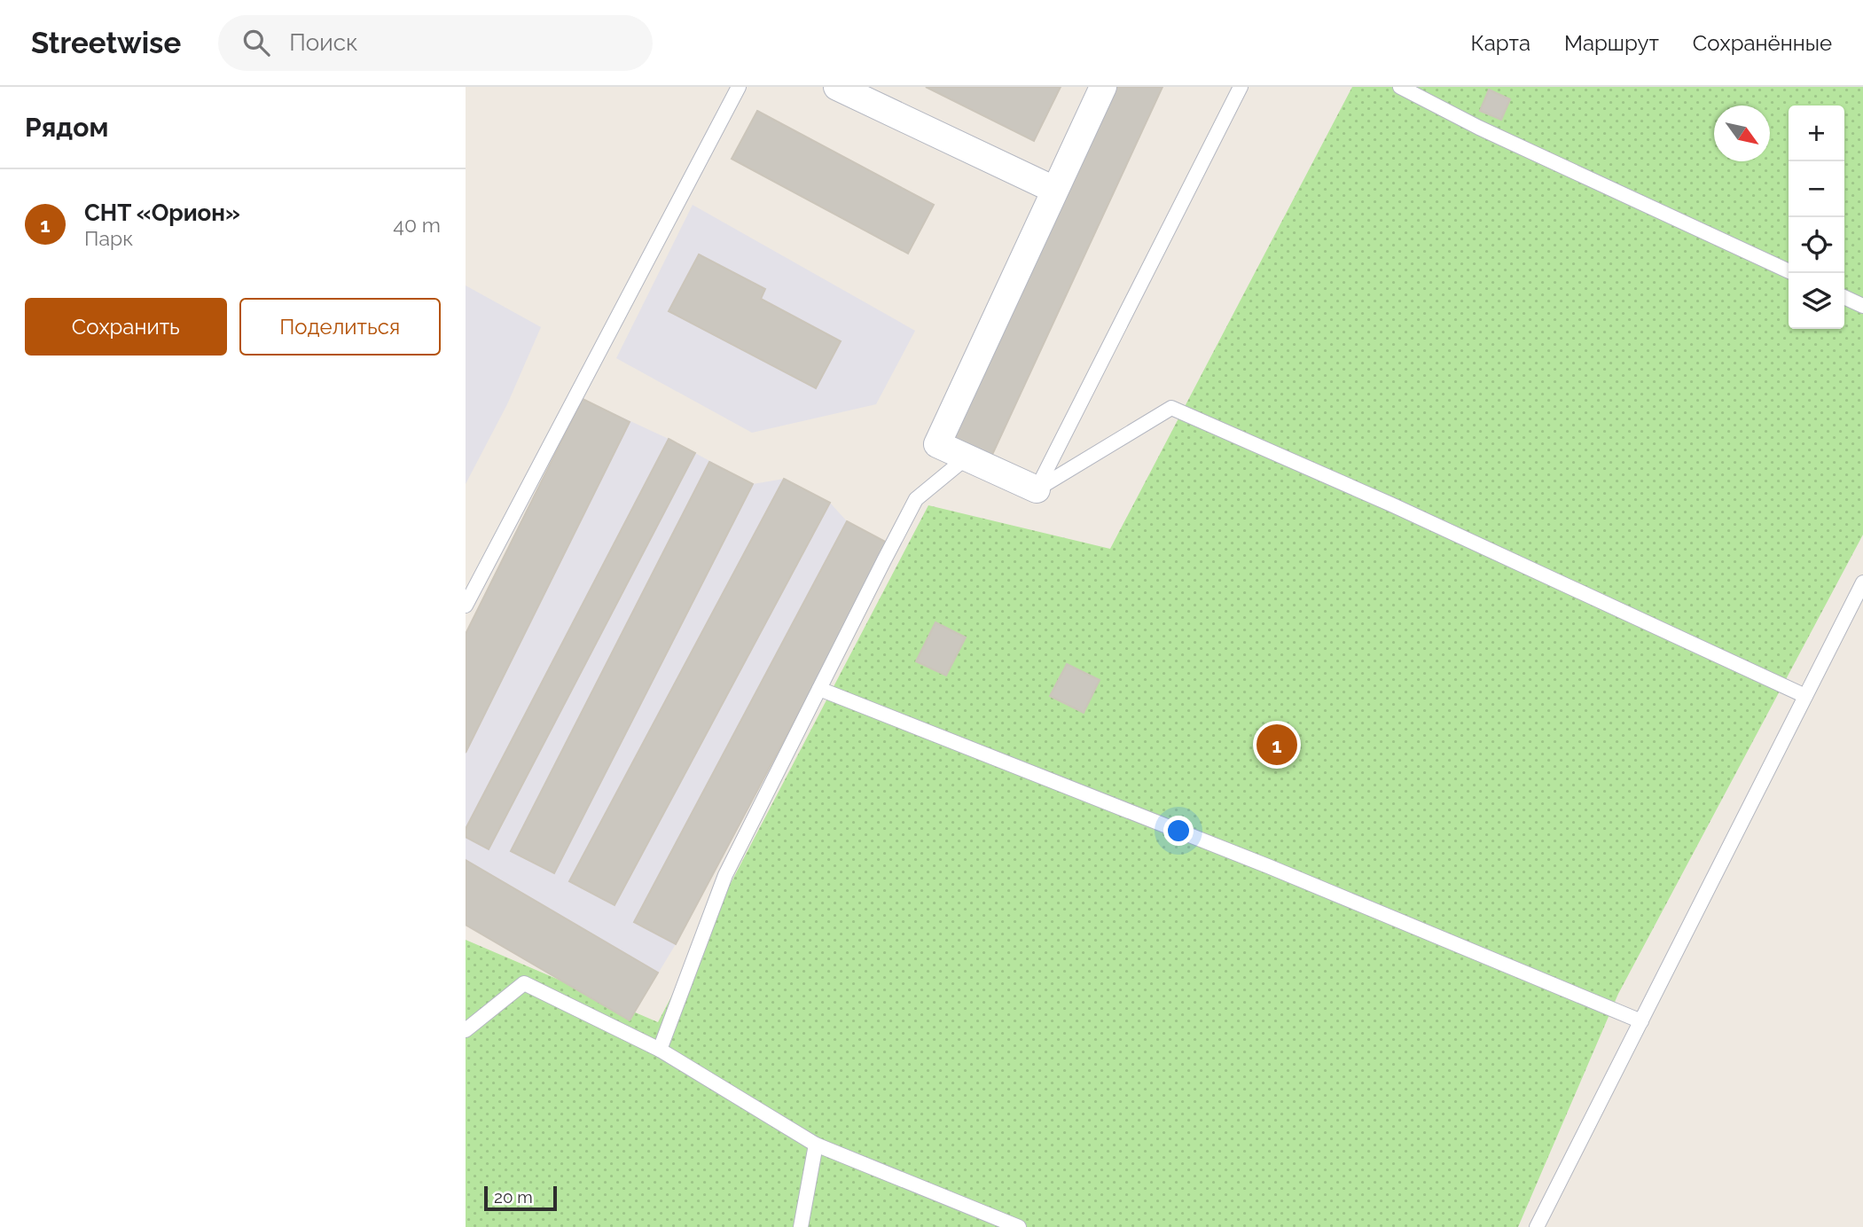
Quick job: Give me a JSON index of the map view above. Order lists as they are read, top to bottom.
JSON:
{
  "scale_bar": "20 m",
  "north": "bottom right",
  "page": {
    "header": "Streetwise",
    "search": "Поиск",
    "nav": ["Карта", "Маршрут", "Сохранённые"],
    "heading": "Рядом",
    "map_buttons": ["+", "−"],
    "list": [
      {
        "mark": "1",
        "name": "СНТ «Орион»",
        "note": "Парк",
        "value": "40 m"
      }
    ],
    "buttons": ["Сохранить", "Поделиться"],
    "pins": "1",
    "scale": "20 m"
  }
}
